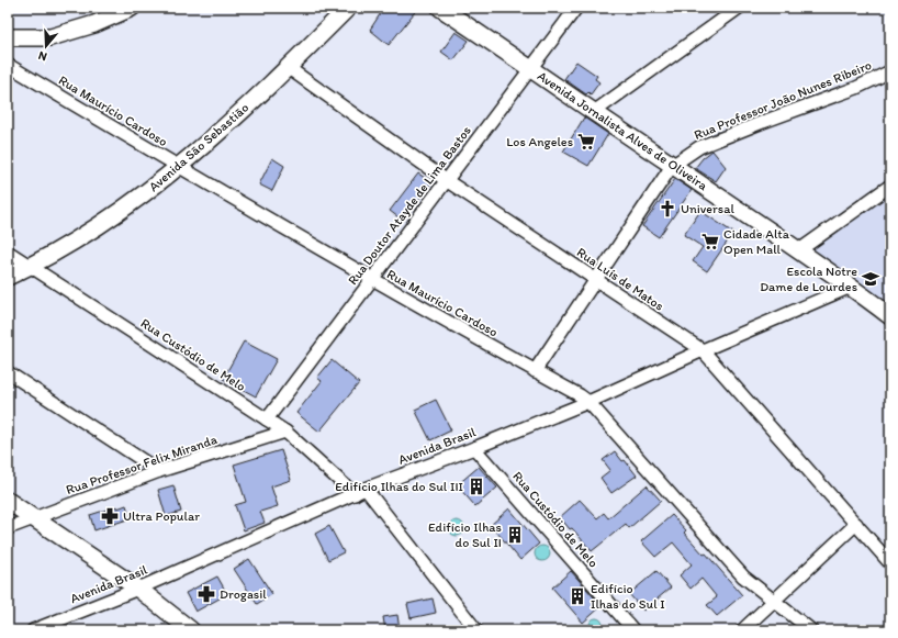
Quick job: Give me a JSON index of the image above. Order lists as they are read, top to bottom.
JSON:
{
  "streets": {
    "street": [
      "Rua Professor João Nunes Ribeiro",
      "Rua Maurício Cardoso",
      "Avenida Jornalista Alves de Oliveira",
      "Avenida São Sebastião",
      "Rua Doutor Atayde de Lima Bastos",
      "Rua Luís de Matos",
      "Rua Custódio de Melo",
      "Avenida Brasil",
      "Rua Professor Felix Miranda"
    ]
  },
  "crossings": [
    ["Rua Professor João Nunes Ribeiro", "Rua Maurício Cardoso"],
    ["Rua Professor João Nunes Ribeiro", "Avenida Jornalista Alves de Oliveira"],
    ["Rua Professor João Nunes Ribeiro", "Rua Luís de Matos"],
    ["Rua Maurício Cardoso", "Avenida São Sebastião"],
    ["Rua Maurício Cardoso", "Rua Doutor Atayde de Lima Bastos"],
    ["Rua Maurício Cardoso", "Avenida Brasil"],
    ["Avenida Jornalista Alves de Oliveira", "Rua Doutor Atayde de Lima Bastos"],
    ["Avenida Jornalista Alves de Oliveira", "Avenida Brasil"],
    ["Avenida São Sebastião", "Rua Luís de Matos"],
    ["Avenida São Sebastião", "Rua Custódio de Melo"],
    ["Rua Doutor Atayde de Lima Bastos", "Rua Luís de Matos"],
    ["Rua Doutor Atayde de Lima Bastos", "Rua Custódio de Melo"],
    ["Rua Luís de Matos", "Avenida Brasil"],
    ["Rua Custódio de Melo", "Avenida Brasil"],
    ["Rua Custódio de Melo", "Rua Professor Felix Miranda"]
  ],
  "places": {
    "supermarket": ["Los Angeles", "Cidade Alta Open Mall"],
    "church": ["Universal"],
    "school or university": ["Escola Notre Dame de Lourdes"],
    "building": ["Edifício Ilhas do Sul III", "Edifício Ilhas do Sul II", "Edifício Ilhas do Sul I"],
    "pharmacy": ["Ultra Popular", "Drogasil"]
  },
  "north": "bottom"
}
